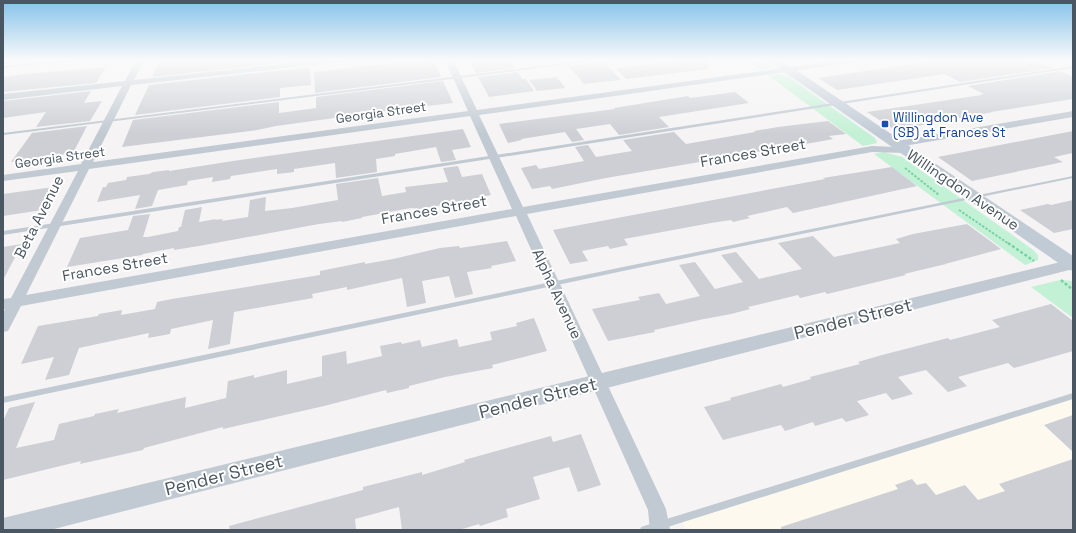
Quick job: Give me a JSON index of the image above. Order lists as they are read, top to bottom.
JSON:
{
  "streets": {
    "main road": ["Willingdon Avenue"],
    "street": [
      "Georgia Street",
      "Frances Street",
      "Beta Avenue",
      "Alpha Avenue",
      "Pender Street"
    ]
  },
  "crossings": [
    ["Georgia Street", "Beta Avenue"],
    ["Georgia Street", "Alpha Avenue"],
    ["Frances Street", "Willingdon Avenue"],
    ["Frances Street", "Beta Avenue"],
    ["Frances Street", "Alpha Avenue"],
    ["Willingdon Avenue", "Pender Street"],
    ["Alpha Avenue", "Pender Street"]
  ],
  "places": {
    "transit": ["Willingdon Ave (SB) at Frances St"]
  }
}
